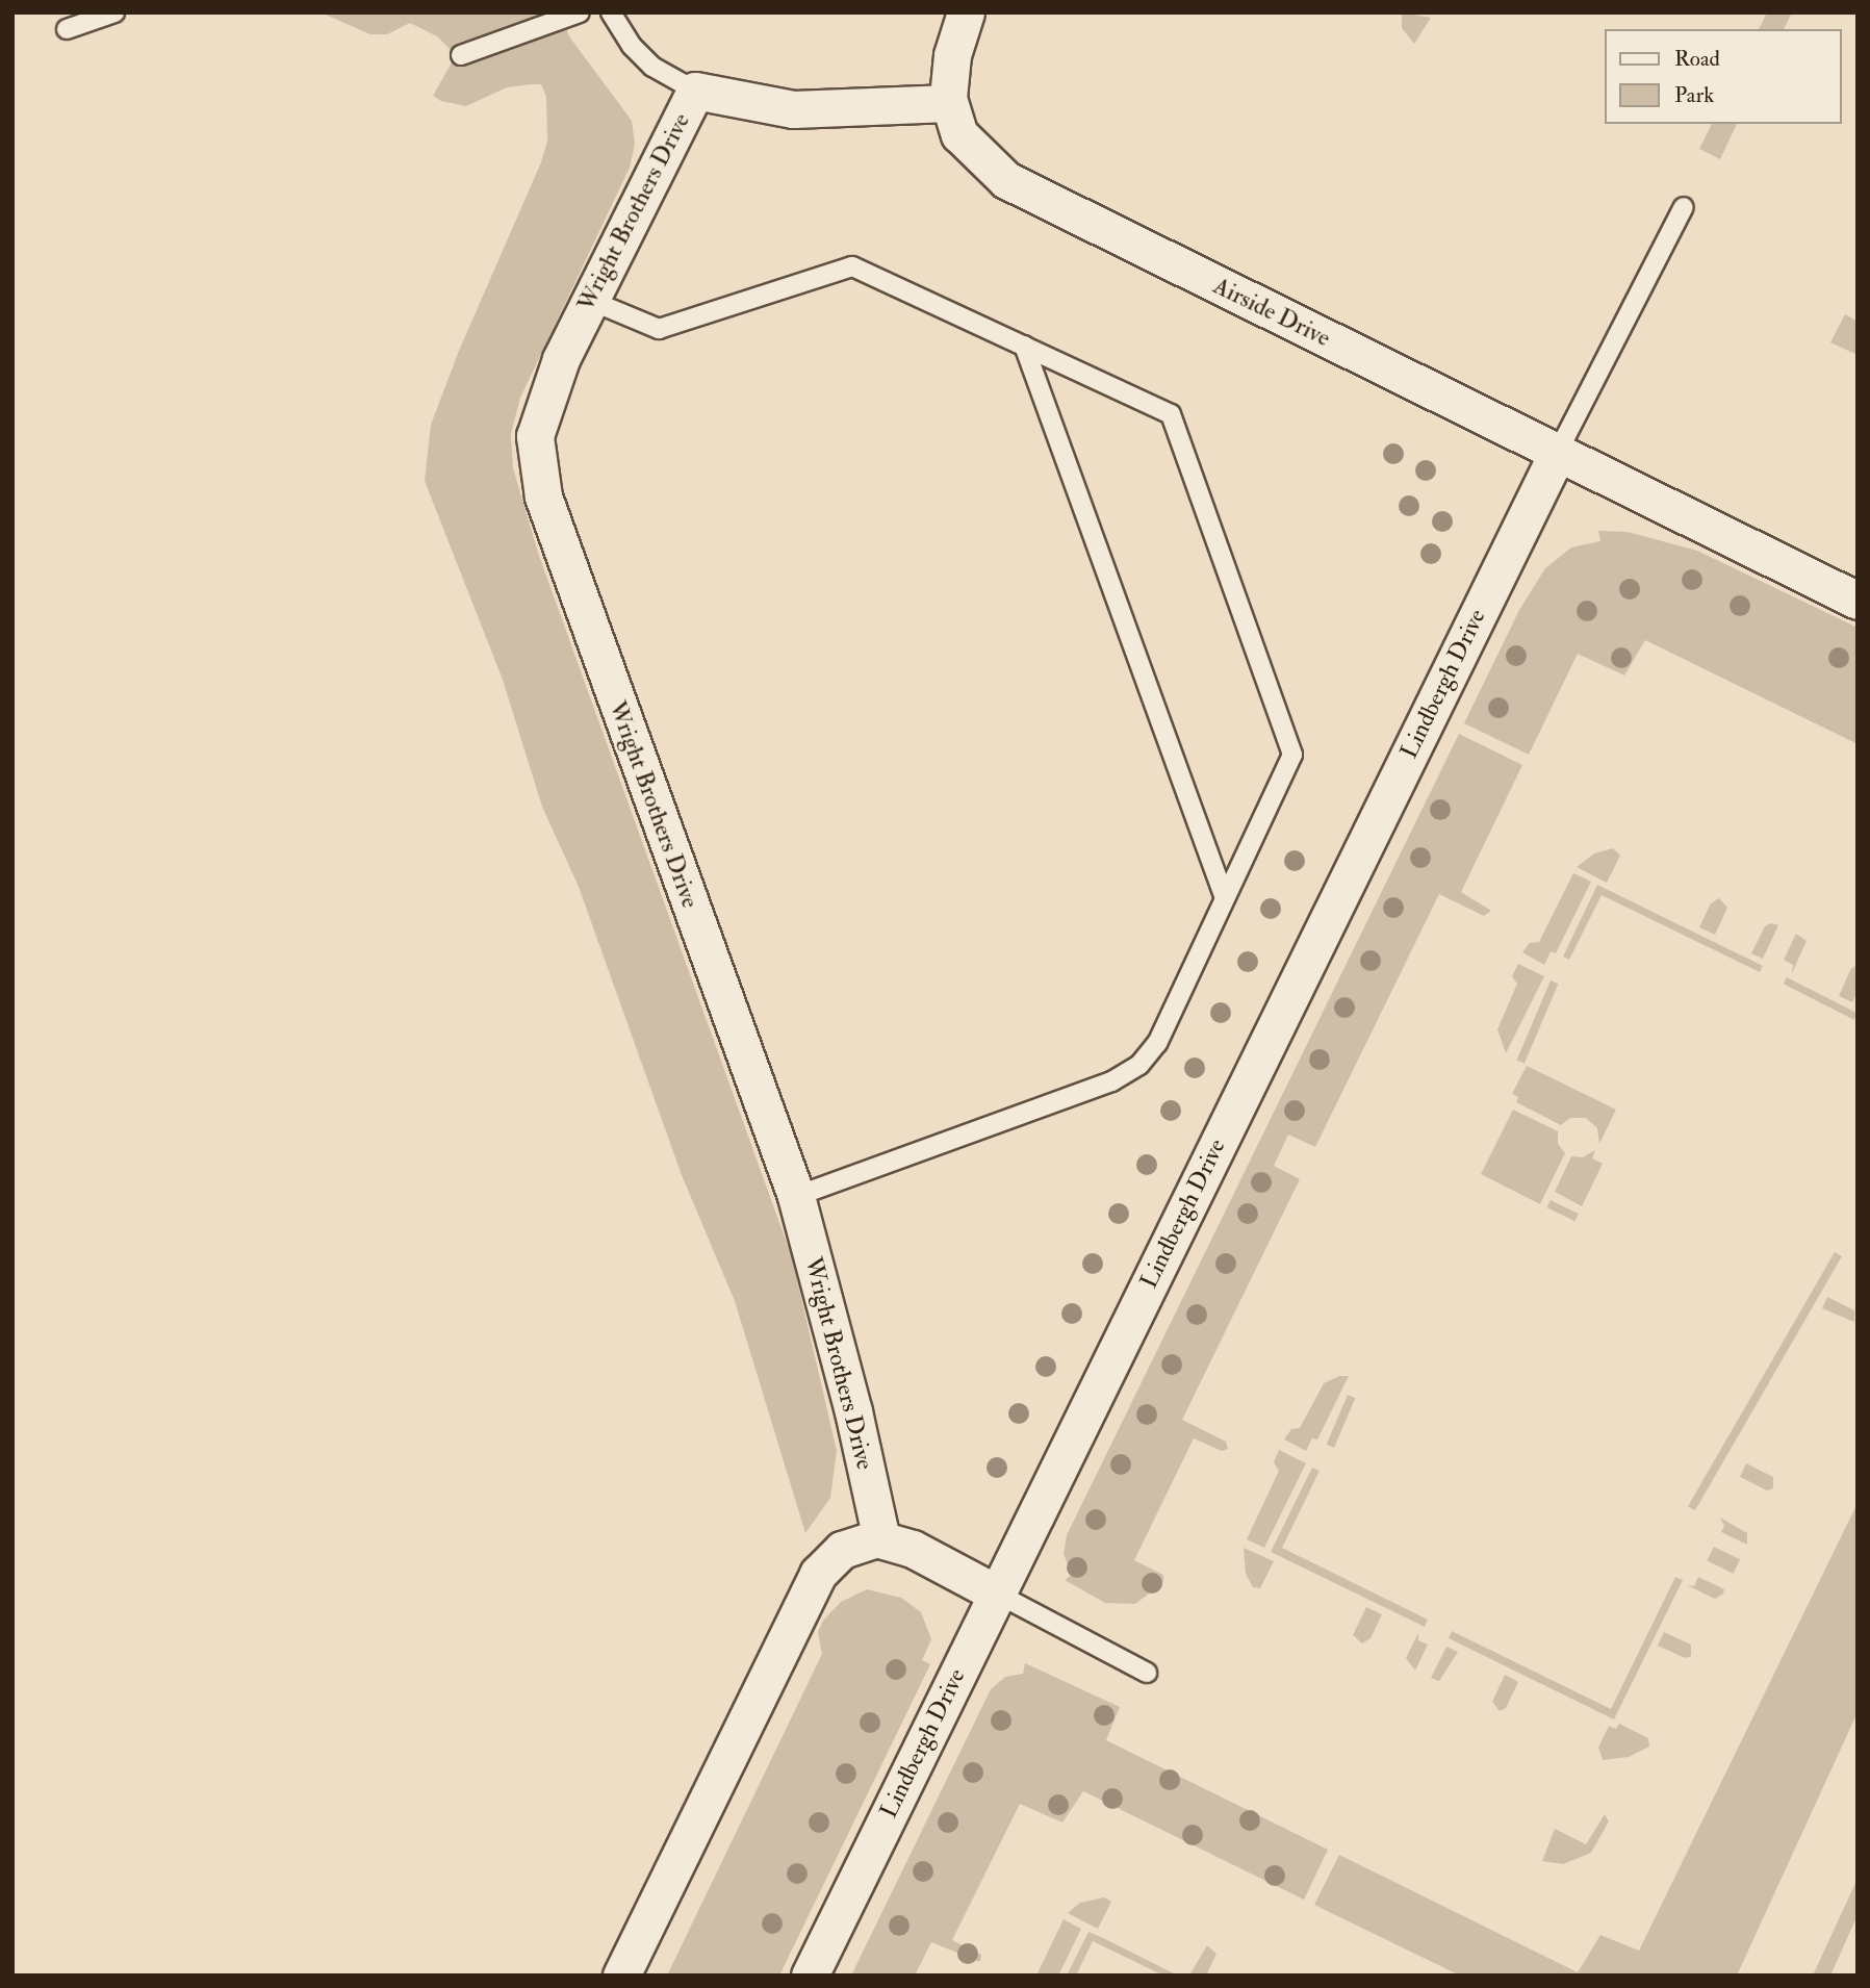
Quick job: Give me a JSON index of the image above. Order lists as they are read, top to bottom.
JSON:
{
  "streets": {
    "street": ["Wright Brothers Drive", "Airside Drive", "Lindbergh Drive"]
  },
  "crossings": [
    ["Airside Drive", "Lindbergh Drive"]
  ],
  "legend": ["Road", "Park"]
}
